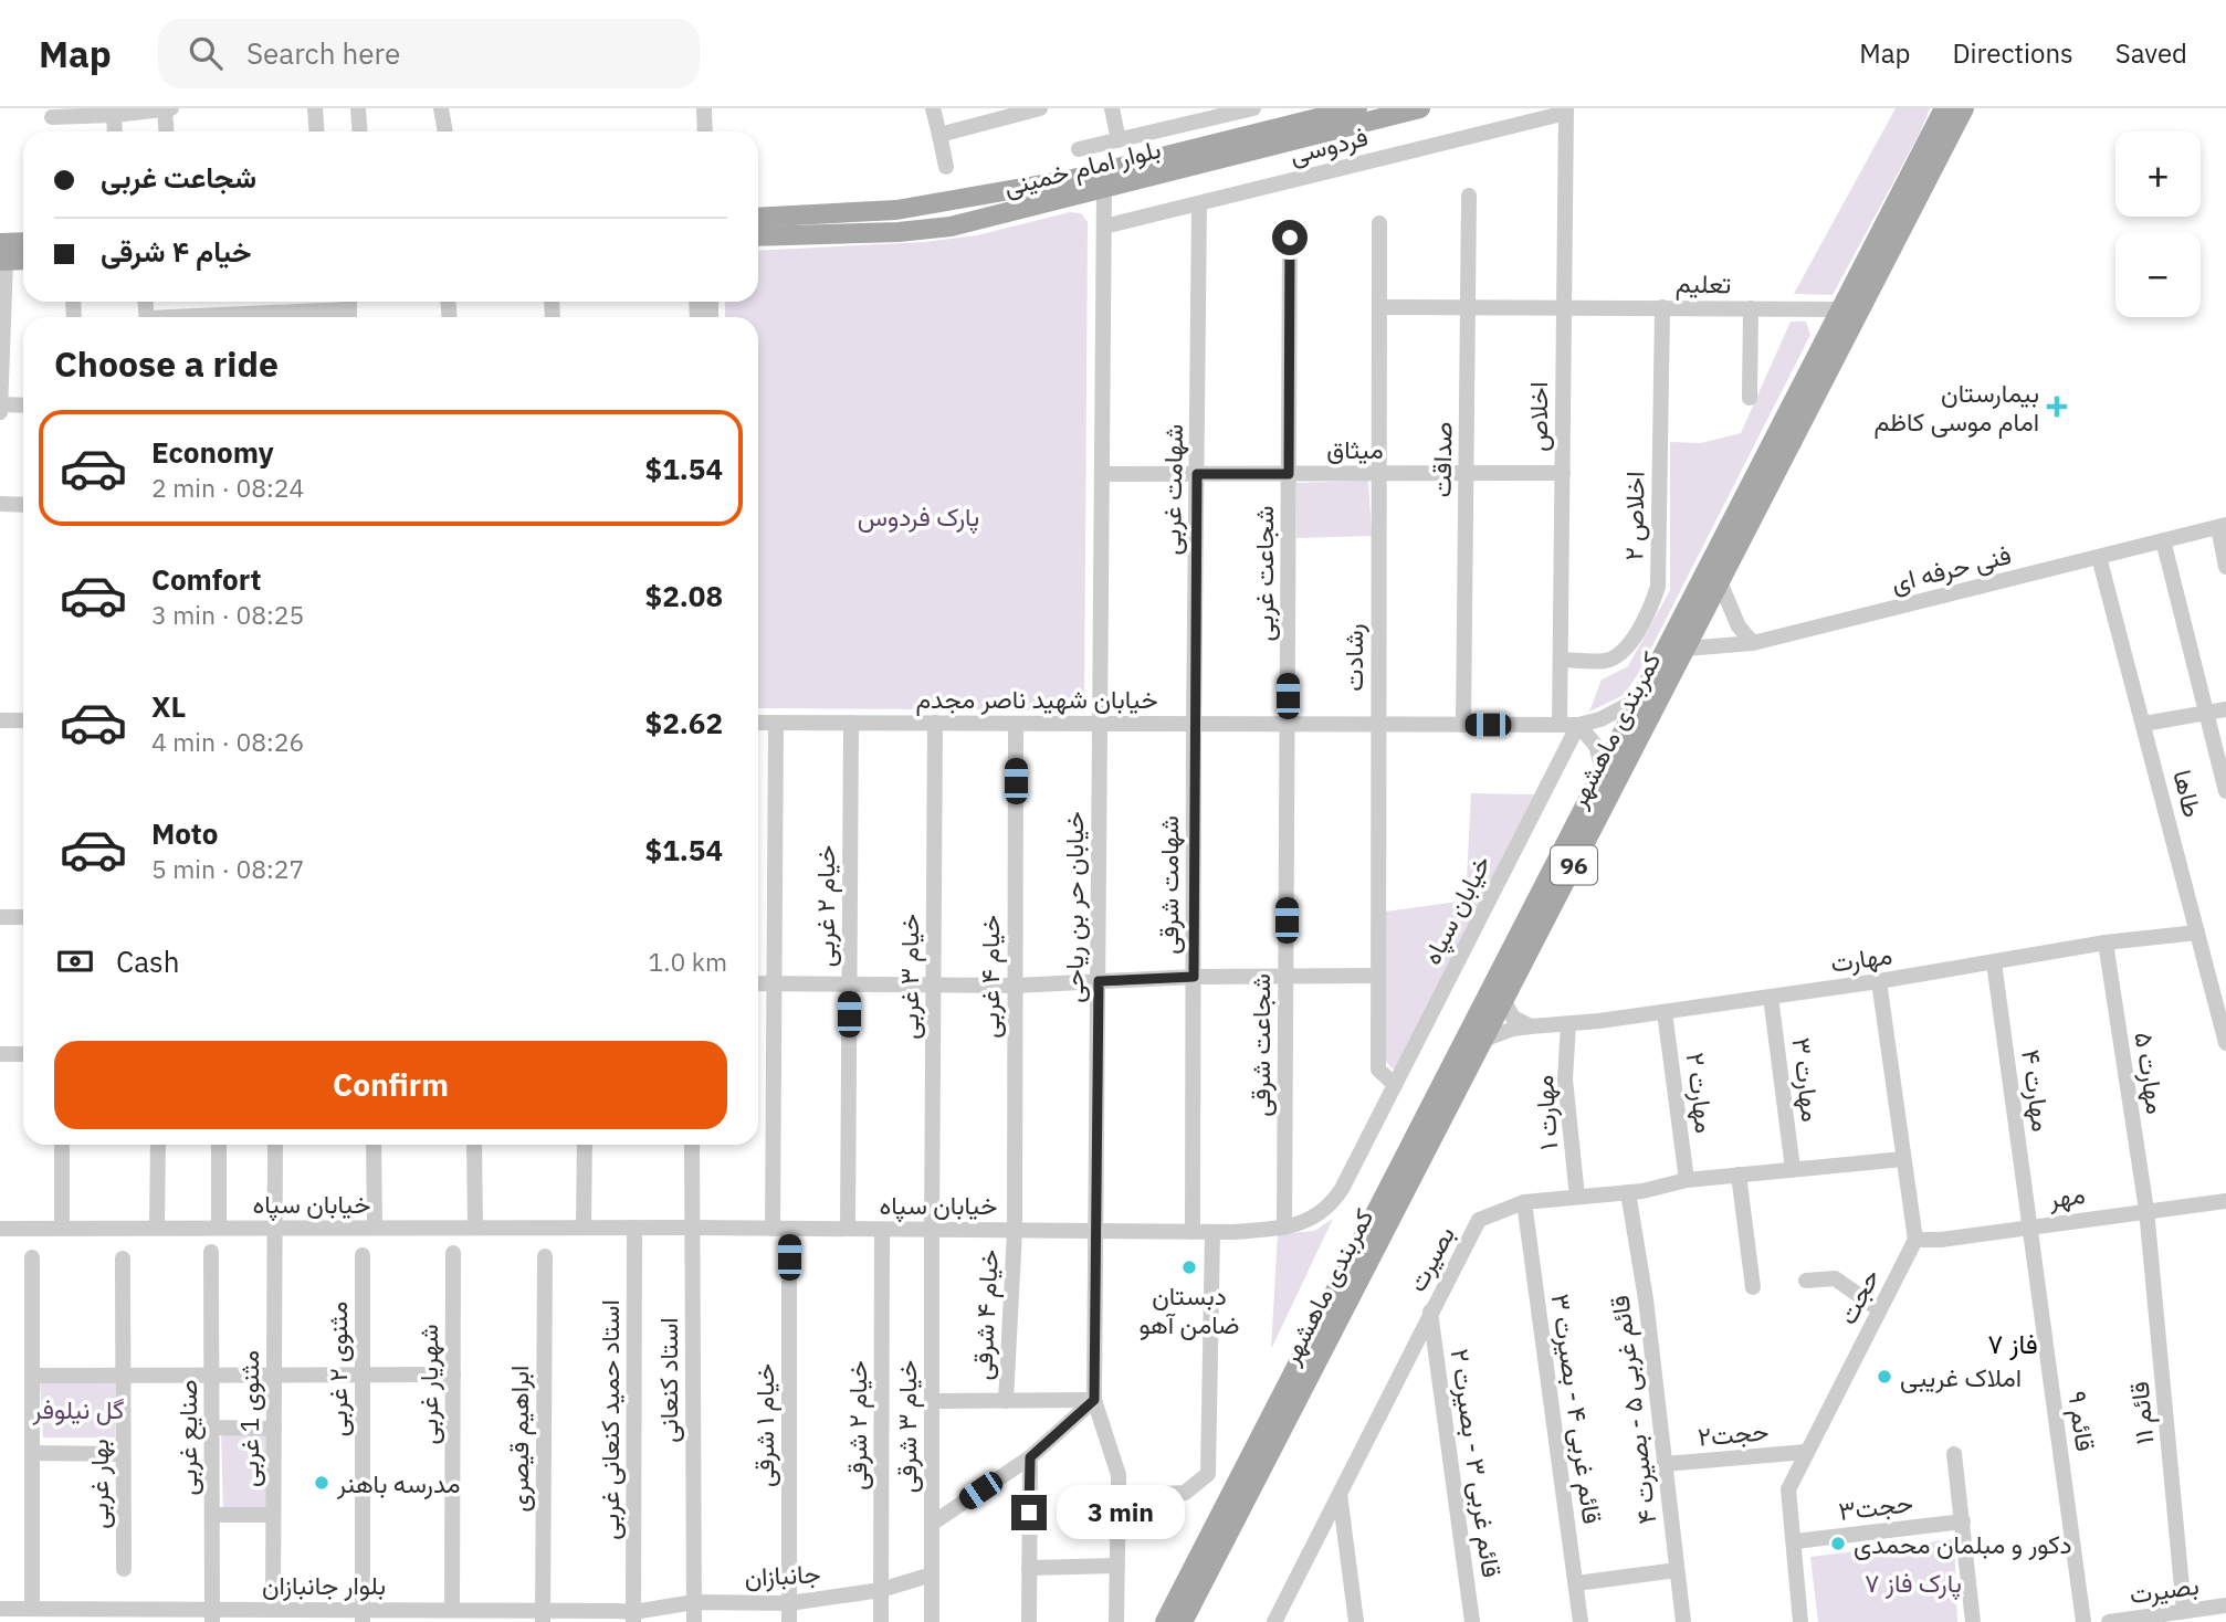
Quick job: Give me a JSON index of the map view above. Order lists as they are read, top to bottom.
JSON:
{
  "streets": {
    "main road": ["بلوار امام خمینی", "کمربندی ماهشهر", "96"],
    "street": [
      "فردوسی",
      "تعلیم",
      "اخلاص",
      "میثاق",
      "صداقت",
      "شهامت غربی",
      "اخلاص ۲",
      "فنی حرفه ای",
      "شجاعت غربی",
      "رشادت",
      "خیابان شهید ناصر مجدم",
      "طاها",
      "شهامت شرقی",
      "خیام ۲ غربی",
      "خیابان حر بن ریاحی",
      "خیابان سپاه",
      "مهارت",
      "خیام ۳ غربی",
      "خیام ۴ غربی",
      "شجاعت شرقی",
      "مهارت ۵",
      "مهارت ۳",
      "مهارت ۴",
      "مهارت ۲",
      "مهارت ۱",
      "مهر",
      "بصیرت",
      "حجت",
      "خیام ۴ شرقی",
      "مثنوی ۲ غربی",
      "استاد کنعانی",
      "شهریار غربی",
      "قائم غربی ۴ - بصیرت ۳",
      "قائم غربی ۵ - بصیرت ۴",
      "قائم ۱۱",
      "مثنوی 1 غربی",
      "استاد حمید کنعانی غربی",
      "قائم ۹",
      "خیام ۱ شرقی",
      "خیام ۲ شرقی",
      "خیام ۳ شرقی",
      "حجت۲",
      "صنایع غربی",
      "ابراهیم قیصری",
      "قائم غربی ۳ - بصیرت ۲",
      "بهار غربی",
      "حجت۳",
      "جانبازان",
      "بلوار جانبازان"
    ]
  },
  "crossings": [
    ["فردوسی", "اخلاص"],
    ["فردوسی", "شهامت غربی"],
    ["فردوسی", "خیابان حر بن ریاحی"],
    ["بلوار امام خمینی", "خیابان حر بن ریاحی"],
    ["تعلیم", "اخلاص"],
    ["تعلیم", "صداقت"],
    ["تعلیم", "اخلاص ۲"],
    ["تعلیم", "رشادت"],
    ["تعلیم", "کمربندی ماهشهر"],
    ["اخلاص", "میثاق"],
    ["اخلاص", "اخلاص ۲"],
    ["اخلاص", "خیابان شهید ناصر مجدم"],
    ["میثاق", "صداقت"],
    ["میثاق", "شهامت غربی"],
    ["میثاق", "شجاعت غربی"],
    ["میثاق", "رشادت"],
    ["میثاق", "خیابان حر بن ریاحی"],
    ["صداقت", "خیابان شهید ناصر مجدم"],
    ["شهامت غربی", "خیابان شهید ناصر مجدم"],
    ["شهامت غربی", "شهامت شرقی"],
    ["فنی حرفه ای", "کمربندی ماهشهر"],
    ["فنی حرفه ای", "طاها"],
    ["شجاعت غربی", "خیابان شهید ناصر مجدم"],
    ["شجاعت غربی", "شجاعت شرقی"],
    ["رشادت", "خیابان شهید ناصر مجدم"],
    ["رشادت", "خیابان سپاه"],
    ["خیابان شهید ناصر مجدم", "کمربندی ماهشهر"],
    ["خیابان شهید ناصر مجدم", "شهامت شرقی"],
    ["خیابان شهید ناصر مجدم", "خیام ۲ غربی"],
    ["خیابان شهید ناصر مجدم", "خیابان حر بن ریاحی"],
    ["خیابان شهید ناصر مجدم", "خیابان سپاه"],
    ["خیابان شهید ناصر مجدم", "خیام ۳ غربی"],
    ["خیابان شهید ناصر مجدم", "خیام ۴ غربی"],
    ["خیابان شهید ناصر مجدم", "شجاعت شرقی"],
    ["خیابان شهید ناصر مجدم", "خیام ۱ شرقی"],
    ["کمربندی ماهشهر", "مهارت"],
    ["طاها", "مهارت"],
    ["شهامت شرقی", "خیابان سپاه"],
    ["خیام ۲ غربی", "خیابان سپاه"],
    ["خیابان حر بن ریاحی", "خیابان سپاه"],
    ["خیابان سپاه", "خیام ۳ غربی"],
    ["خیابان سپاه", "خیام ۴ غربی"],
    ["خیابان سپاه", "شجاعت شرقی"],
    ["خیابان سپاه", "خیام ۴ شرقی"],
    ["خیابان سپاه", "استاد کنعانی"],
    ["خیابان سپاه", "مثنوی 1 غربی"],
    ["خیابان سپاه", "استاد حمید کنعانی غربی"],
    ["خیابان سپاه", "خیام ۱ شرقی"],
    ["خیابان سپاه", "خیام ۲ شرقی"],
    ["خیابان سپاه", "خیام ۳ شرقی"],
    ["مهارت", "مهارت ۵"],
    ["مهارت", "مهارت ۳"],
    ["مهارت", "مهارت ۴"],
    ["مهارت", "مهارت ۲"],
    ["مهارت", "مهارت ۱"],
    ["خیام ۳ غربی", "خیام ۳ شرقی"],
    ["خیام ۴ غربی", "خیام ۴ شرقی"],
    ["مهارت ۵", "مهر"],
    ["مهارت ۵", "قائم ۱۱"],
    ["مهارت ۳", "بصیرت"],
    ["مهارت ۴", "مهر"],
    ["مهارت ۴", "قائم ۹"],
    ["مهارت ۲", "بصیرت"],
    ["مهارت ۱", "بصیرت"],
    ["مهر", "حجت"],
    ["مهر", "قائم ۱۱"],
    ["مهر", "قائم ۹"],
    ["بصیرت", "قائم غربی ۴ - بصیرت ۳"],
    ["بصیرت", "قائم غربی ۵ - بصیرت ۴"],
    ["بصیرت", "قائم ۱۱"],
    ["بصیرت", "قائم غربی ۳ - بصیرت ۲"],
    ["حجت", "حجت۲"],
    ["حجت", "حجت۳"],
    ["مثنوی ۲ غربی", "بلوار جانبازان"],
    ["استاد کنعانی", "جانبازان"],
    ["شهریار غربی", "بلوار جانبازان"],
    ["قائم غربی ۵ - بصیرت ۴", "حجت۲"],
    ["مثنوی 1 غربی", "بلوار جانبازان"],
    ["استاد حمید کنعانی غربی", "جانبازان"],
    ["استاد حمید کنعانی غربی", "بلوار جانبازان"],
    ["خیام ۱ شرقی", "جانبازان"],
    ["خیام ۲ شرقی", "جانبازان"],
    ["خیام ۳ شرقی", "جانبازان"],
    ["صنایع غربی", "بلوار جانبازان"],
    ["ابراهیم قیصری", "بلوار جانبازان"],
    ["جانبازان", "بلوار جانبازان"]
  ],
  "districts": ["فاز ۷"],
  "parks": ["پارک فردوس", "گل نیلوفر", "پارک فاز ۷"],
  "places": {
    "health": ["بیمارستان امام موسی کاظم"],
    "other": [
      "دبستان ضامن آهو",
      "املاک غریبی",
      "مدرسه باهنر",
      "دکور و مبلمان محمدی"
    ]
  },
  "page": {
    "header": "Map",
    "search": "Search here",
    "nav": ["Map", "Directions", "Saved"],
    "map_buttons": ["+", "−"],
    "banner": ["شجاعت غربی", "خیام ۴ شرقی"],
    "heading": "Choose a ride",
    "list": [
      {
        "name": "Economy",
        "note": "2 min · 08:24",
        "value": "$1.54"
      },
      {
        "name": "Comfort",
        "note": "3 min · 08:25",
        "value": "$2.08"
      },
      {
        "name": "XL",
        "note": "4 min · 08:26",
        "value": "$2.62"
      },
      {
        "name": "Moto",
        "note": "5 min · 08:27",
        "value": "$1.54"
      }
    ],
    "pay": ["Cash", "1.0 km"],
    "buttons": "Confirm",
    "bubble": "3 min"
  }
}
